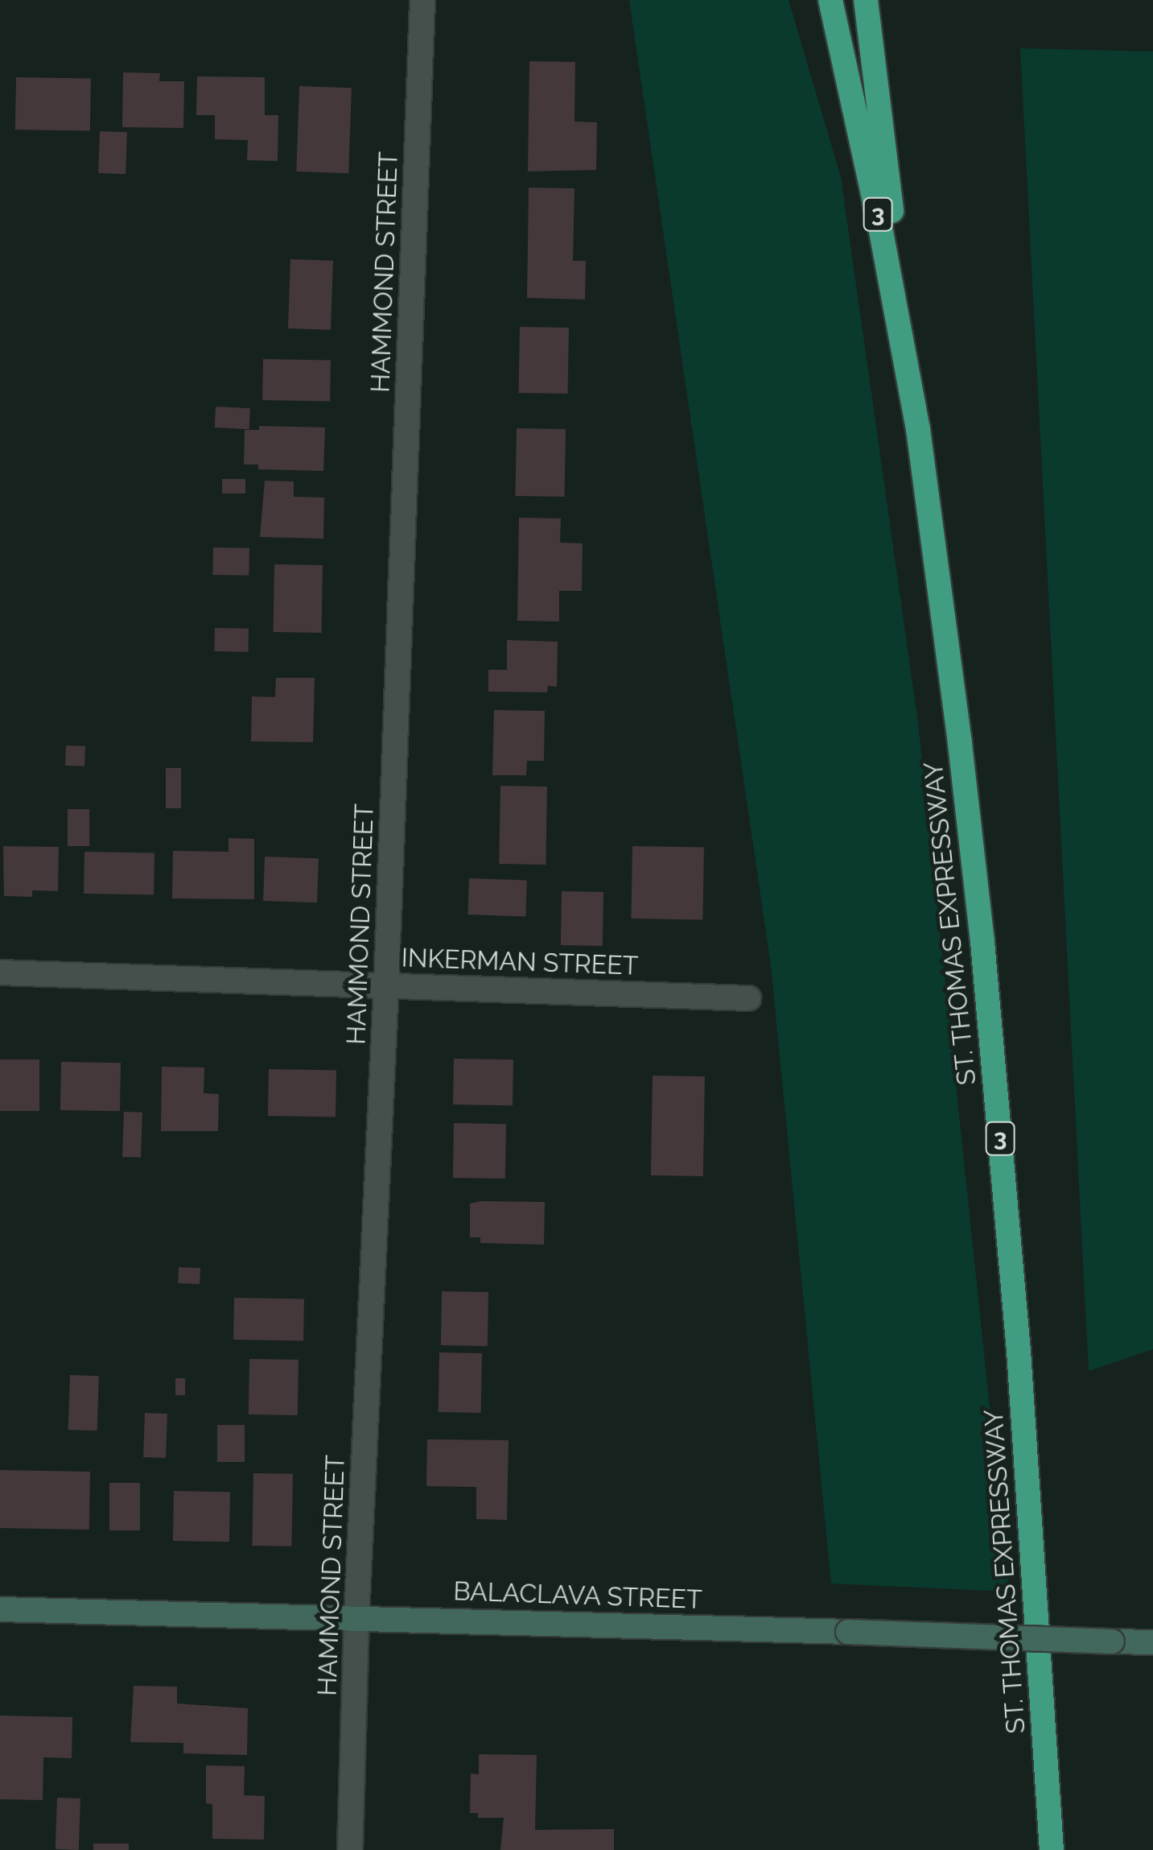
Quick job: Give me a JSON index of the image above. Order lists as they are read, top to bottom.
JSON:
{
  "streets": {
    "highway": ["3", "ST. THOMAS EXPRESSWAY"],
    "street": ["HAMMOND STREET", "INKERMAN STREET", "BALACLAVA STREET"]
  },
  "crossings": [
    ["HAMMOND STREET", "INKERMAN STREET"],
    ["HAMMOND STREET", "BALACLAVA STREET"]
  ]
}
